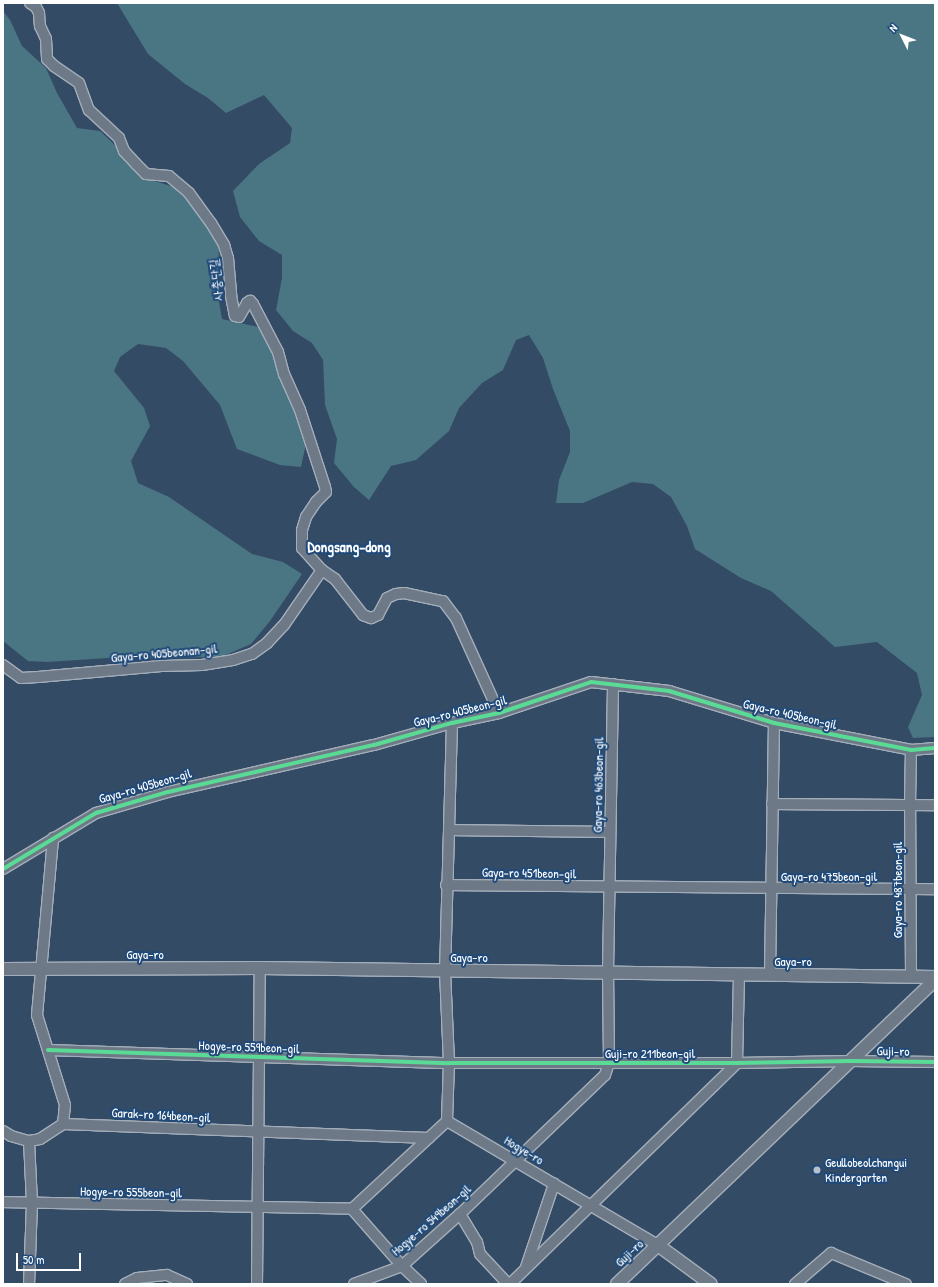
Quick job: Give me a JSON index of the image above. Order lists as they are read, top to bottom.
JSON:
{
  "streets": {
    "main road": ["Gaya-ro", "Guji-ro", "Hogye-ro"],
    "street": [
      "사충단길",
      "Gaya-ro 405beonan-gil",
      "Gaya-ro 405beon-gil",
      "Gaya-ro 463beon-gil",
      "Gaya-ro 451beon-gil",
      "Gaya-ro 475beon-gil",
      "Gaya-ro 487beon-gil",
      "Hogye-ro 559beon-gil",
      "Guji-ro 211beon-gil",
      "Garak-ro 164beon-gil",
      "Hogye-ro 555beon-gil",
      "Hogye-ro 549beon-gil"
    ]
  },
  "crossings": [
    ["사충단길", "Gaya-ro 405beonan-gil"],
    ["Gaya-ro 405beon-gil", "Gaya-ro 463beon-gil"],
    ["Gaya-ro 405beon-gil", "Gaya-ro 475beon-gil"],
    ["Gaya-ro 405beon-gil", "Gaya-ro 487beon-gil"],
    ["Gaya-ro 463beon-gil", "Gaya-ro 451beon-gil"],
    ["Gaya-ro 463beon-gil", "Gaya-ro"],
    ["Gaya-ro 463beon-gil", "Guji-ro 211beon-gil"],
    ["Gaya-ro 475beon-gil", "Gaya-ro 487beon-gil"],
    ["Gaya-ro 475beon-gil", "Gaya-ro"],
    ["Gaya-ro 487beon-gil", "Gaya-ro"],
    ["Gaya-ro", "Guji-ro 211beon-gil"],
    ["Hogye-ro 559beon-gil", "Guji-ro 211beon-gil"],
    ["Guji-ro", "Guji-ro 211beon-gil"],
    ["Guji-ro", "Hogye-ro"],
    ["Guji-ro 211beon-gil", "Hogye-ro"],
    ["Guji-ro 211beon-gil", "Hogye-ro 549beon-gil"],
    ["Hogye-ro", "Hogye-ro 549beon-gil"]
  ],
  "districts": ["Dongsang-dong"],
  "places": ["Geullobeolchangui Kindergarten"],
  "scale_bar": "50 m",
  "north": "top left"
}
